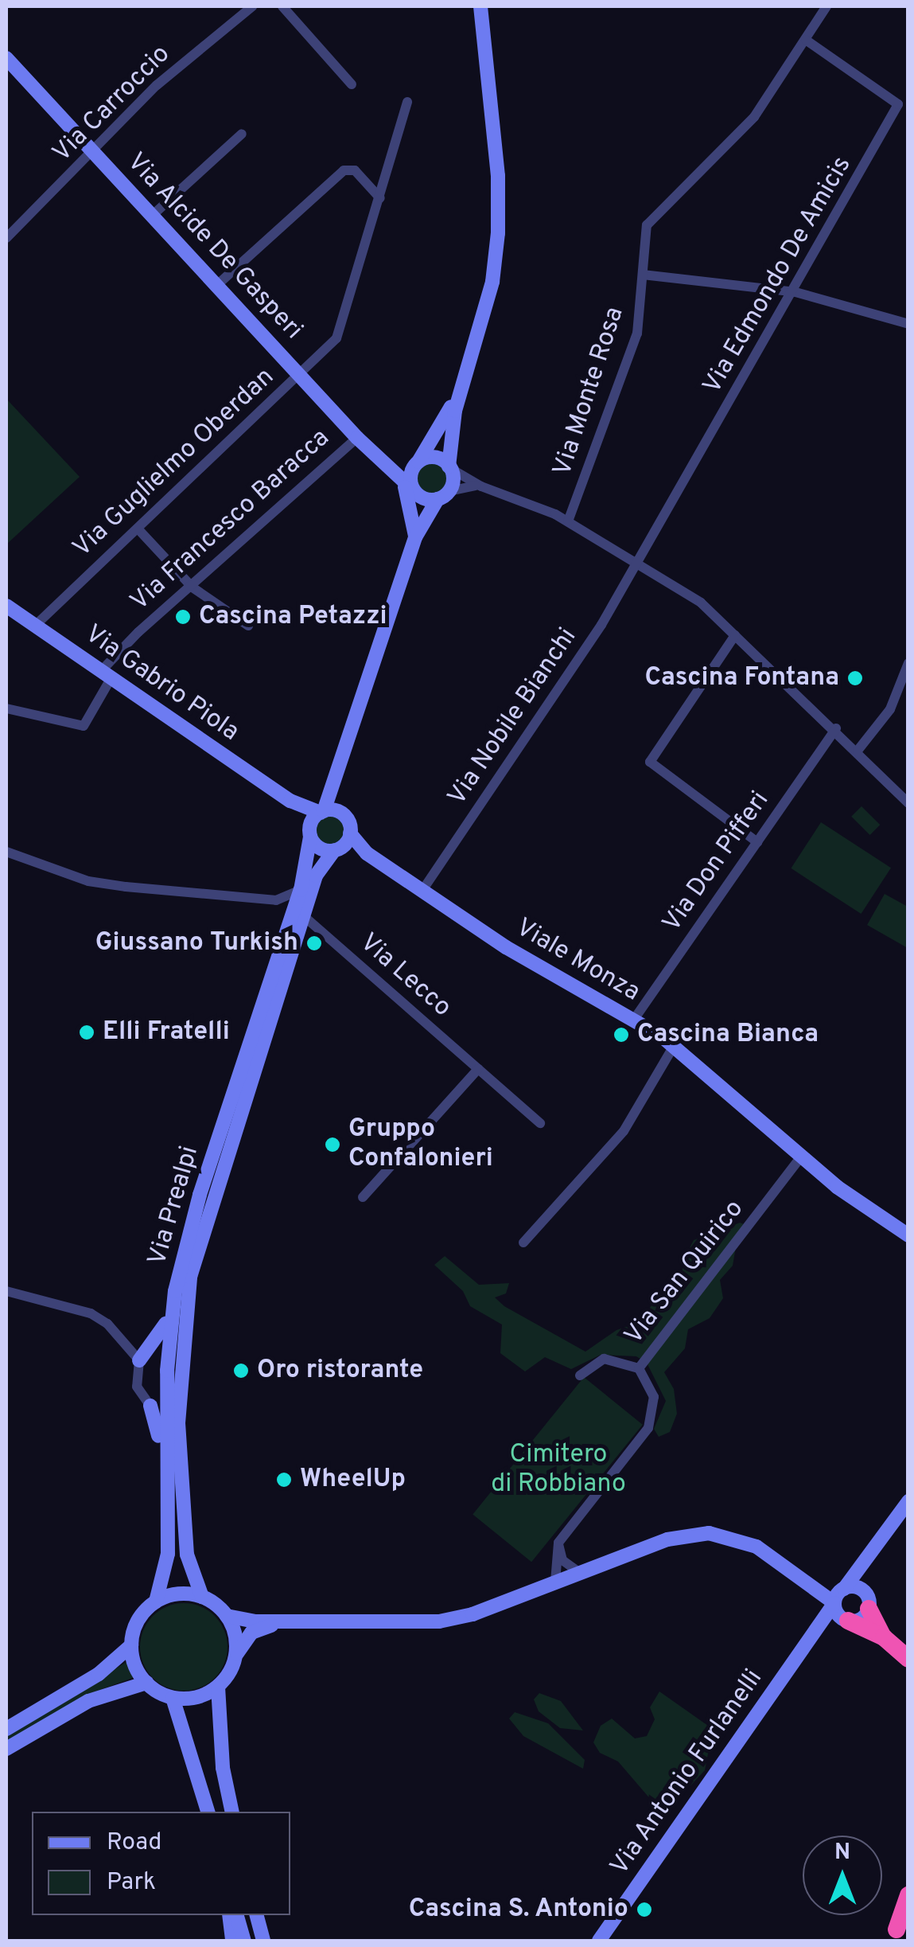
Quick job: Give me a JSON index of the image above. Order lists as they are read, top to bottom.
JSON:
{
  "streets": {
    "main road": [
      "Via Alcide De Gasperi",
      "Via Gabrio Piola",
      "Viale Monza",
      "Via Prealpi",
      "Via Antonio Furlanelli"
    ],
    "street": [
      "Via Carroccio",
      "Via Edmondo De Amicis",
      "Via Monte Rosa",
      "Via Guglielmo Oberdan",
      "Via Francesco Baracca",
      "Via Nobile Bianchi",
      "Via Don Pifferi",
      "Via Lecco",
      "Via San Quirico"
    ]
  },
  "crossings": [
    ["Via Carroccio", "Via Alcide De Gasperi"],
    ["Via Alcide De Gasperi", "Via Guglielmo Oberdan"],
    ["Via Alcide De Gasperi", "Via Francesco Baracca"],
    ["Via Edmondo De Amicis", "Via Monte Rosa"],
    ["Via Edmondo De Amicis", "Via Nobile Bianchi"],
    ["Via Guglielmo Oberdan", "Via Gabrio Piola"],
    ["Via Francesco Baracca", "Via Gabrio Piola"],
    ["Via Gabrio Piola", "Viale Monza"],
    ["Via Gabrio Piola", "Via Prealpi"],
    ["Via Nobile Bianchi", "Viale Monza"],
    ["Via Don Pifferi", "Viale Monza"],
    ["Viale Monza", "Via Prealpi"],
    ["Viale Monza", "Via San Quirico"],
    ["Via Lecco", "Via Prealpi"]
  ],
  "parks": ["Cimitero di Robbiano"],
  "places": [
    "Cascina Petazzi",
    "Cascina Fontana",
    "Giussano Turkish",
    "Elli Fratelli",
    "Cascina Bianca",
    "Gruppo Confalonieri",
    "Oro ristorante",
    "WheelUp",
    "Cascina S. Antonio"
  ],
  "legend": ["Road", "Park"],
  "north": "top"
}
